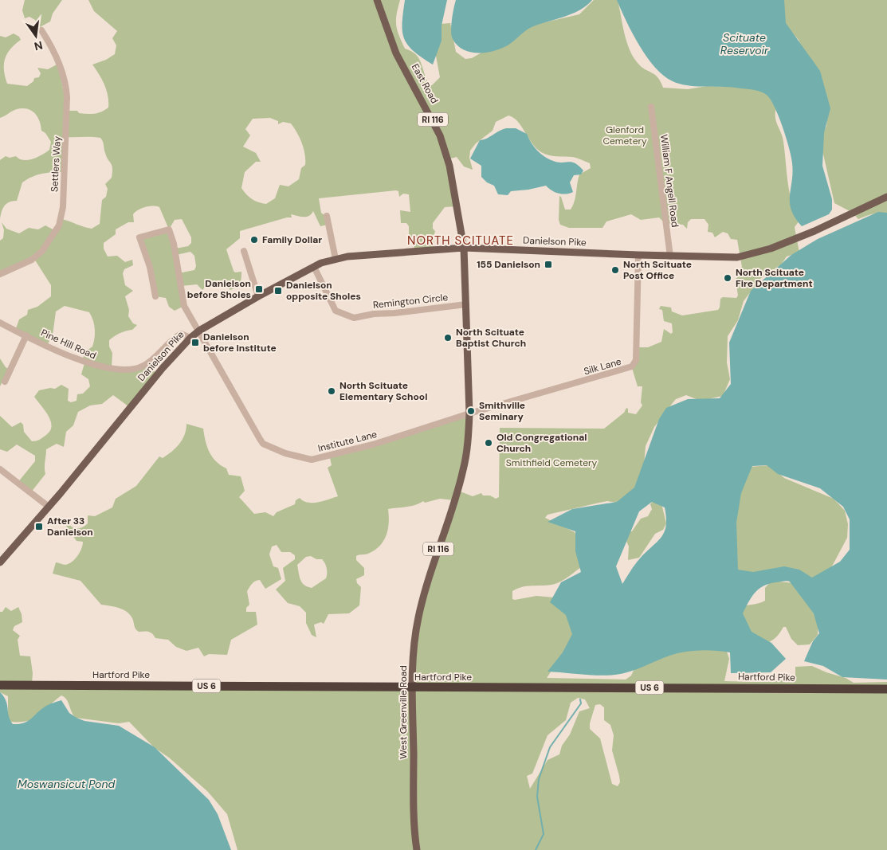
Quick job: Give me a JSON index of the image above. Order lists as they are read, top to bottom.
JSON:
{
  "streets": {
    "highway": ["Hartford Pike", "US 6"],
    "main road": [
      "East Road",
      "RI 116",
      "Danielson Pike",
      "West Greenville Road"
    ],
    "street": [
      "Settlers Way",
      "William F Angell Road",
      "Remington Circle",
      "Pine Hill Road",
      "Silk Lane",
      "Institute Lane"
    ]
  },
  "crossings": [
    ["East Road", "Danielson Pike"],
    ["East Road", "West Greenville Road"],
    ["William F Angell Road", "Danielson Pike"],
    ["Danielson Pike", "Remington Circle"],
    ["Danielson Pike", "Pine Hill Road"],
    ["Danielson Pike", "Silk Lane"],
    ["Danielson Pike", "Institute Lane"],
    ["Danielson Pike", "West Greenville Road"],
    ["Remington Circle", "West Greenville Road"],
    ["Silk Lane", "Institute Lane"],
    ["Silk Lane", "West Greenville Road"],
    ["Institute Lane", "West Greenville Road"],
    ["Hartford Pike", "West Greenville Road"]
  ],
  "districts": ["NORTH SCITUATE"],
  "water": ["Scituate Reservoir", "Moswansicut Pond"],
  "parks": ["Glenford Cemetery", "Smithfield Cemetery"],
  "places": {
    "other": [
      "Family Dollar",
      "North Scituate Post Office",
      "North Scituate Fire Department",
      "North Scituate Baptist Church",
      "North Scituate Elementary School",
      "Smithville Seminary",
      "Old Congregational Church"
    ],
    "transit": [
      "155 Danielson",
      "Danielson before Sholes",
      "Danielson opposite Sholes",
      "Danielson before Institute",
      "After 33 Danielson"
    ]
  },
  "north": "bottom"
}
